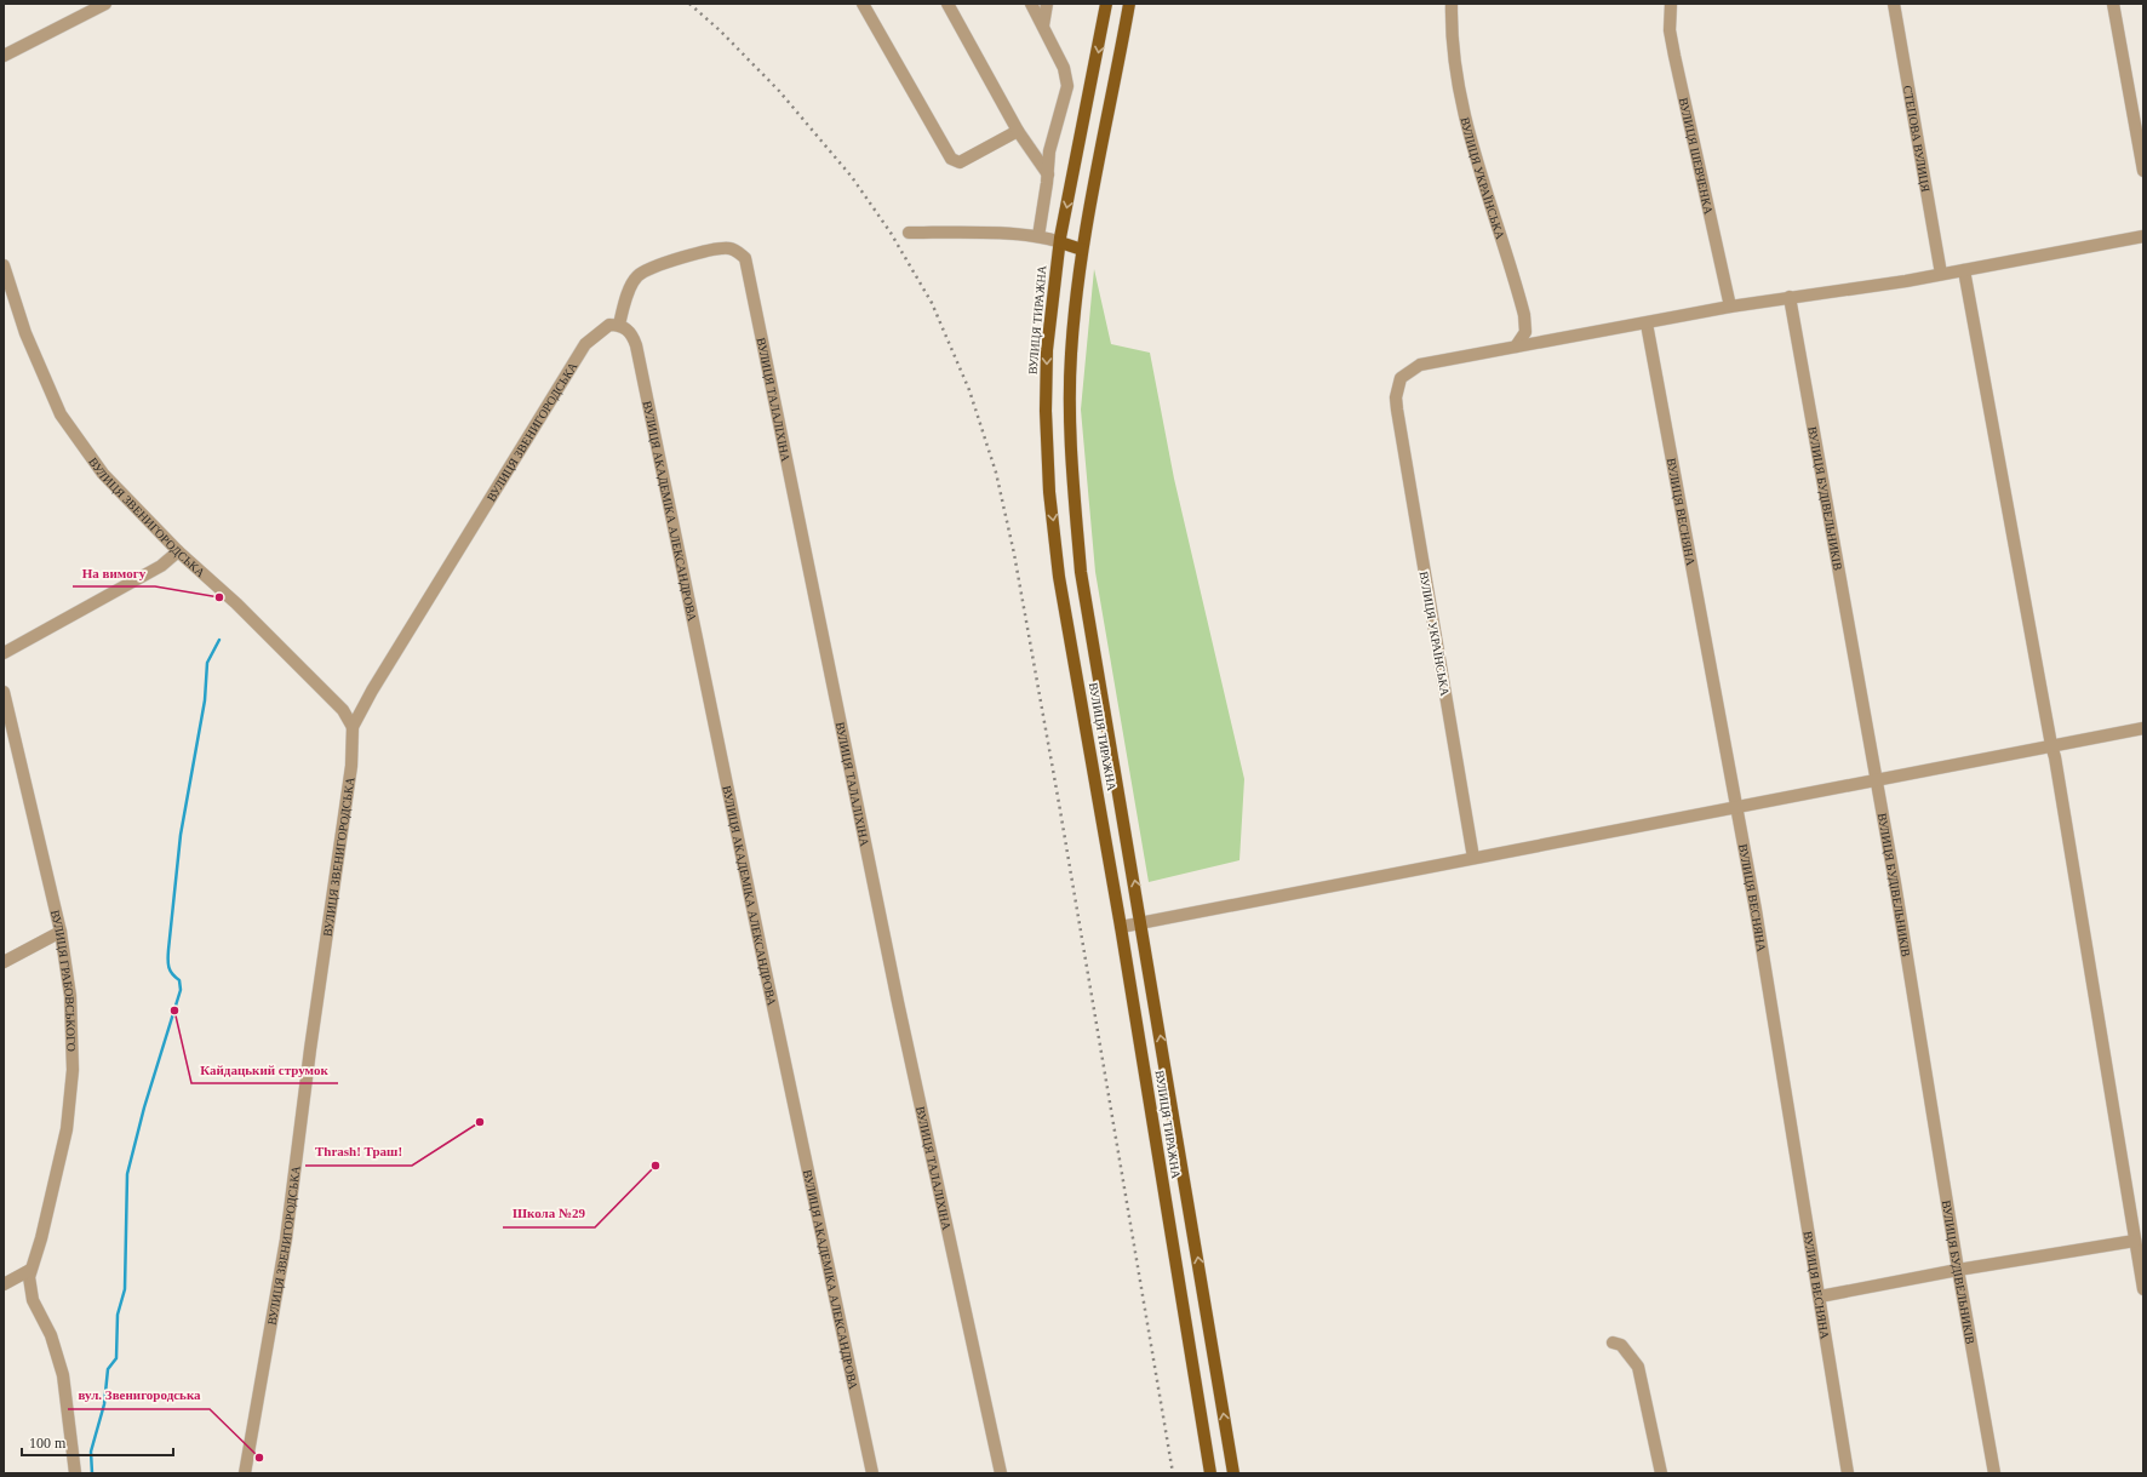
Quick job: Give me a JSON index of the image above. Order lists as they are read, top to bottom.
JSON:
{
  "streets": {
    "main road": ["ВУЛИЦЯ ТИРАЖНА"],
    "street": [
      "СТЕПОВА ВУЛИЦЯ",
      "ВУЛИЦЯ ШЕВЧЕНКА",
      "ВУЛИЦЯ УКРАЇНСЬКА",
      "ВУЛИЦЯ ТАЛАЛІХІНА",
      "ВУЛИЦЯ ЗВЕНИГОРОДСЬКА",
      "ВУЛИЦЯ БУДІВЕЛЬНИКІВ",
      "ВУЛИЦЯ АКАДЕМІКА АЛЕКСАНДРОВА",
      "ВУЛИЦЯ ВЕСНЯНА",
      "ВУЛИЦЯ ГРАБОВСЬКОГО"
    ]
  },
  "crossings": [
    ["СТЕПОВА ВУЛИЦЯ", "ВУЛИЦЯ УКРАЇНСЬКА"],
    ["ВУЛИЦЯ ШЕВЧЕНКА", "ВУЛИЦЯ УКРАЇНСЬКА"],
    ["ВУЛИЦЯ УКРАЇНСЬКА", "ВУЛИЦЯ БУДІВЕЛЬНИКІВ"],
    ["ВУЛИЦЯ УКРАЇНСЬКА", "ВУЛИЦЯ ВЕСНЯНА"],
    ["ВУЛИЦЯ ТАЛАЛІХІНА", "ВУЛИЦЯ ЗВЕНИГОРОДСЬКА"],
    ["ВУЛИЦЯ ТАЛАЛІХІНА", "ВУЛИЦЯ АКАДЕМІКА АЛЕКСАНДРОВА"],
    ["ВУЛИЦЯ ЗВЕНИГОРОДСЬКА", "ВУЛИЦЯ АКАДЕМІКА АЛЕКСАНДРОВА"]
  ],
  "places": [
    "На вимогу",
    "Кайдацький струмок",
    "Thrash! Траш!",
    "Школа №29",
    "вул. Звенигородська"
  ],
  "scale_bar": "100 m"
}
